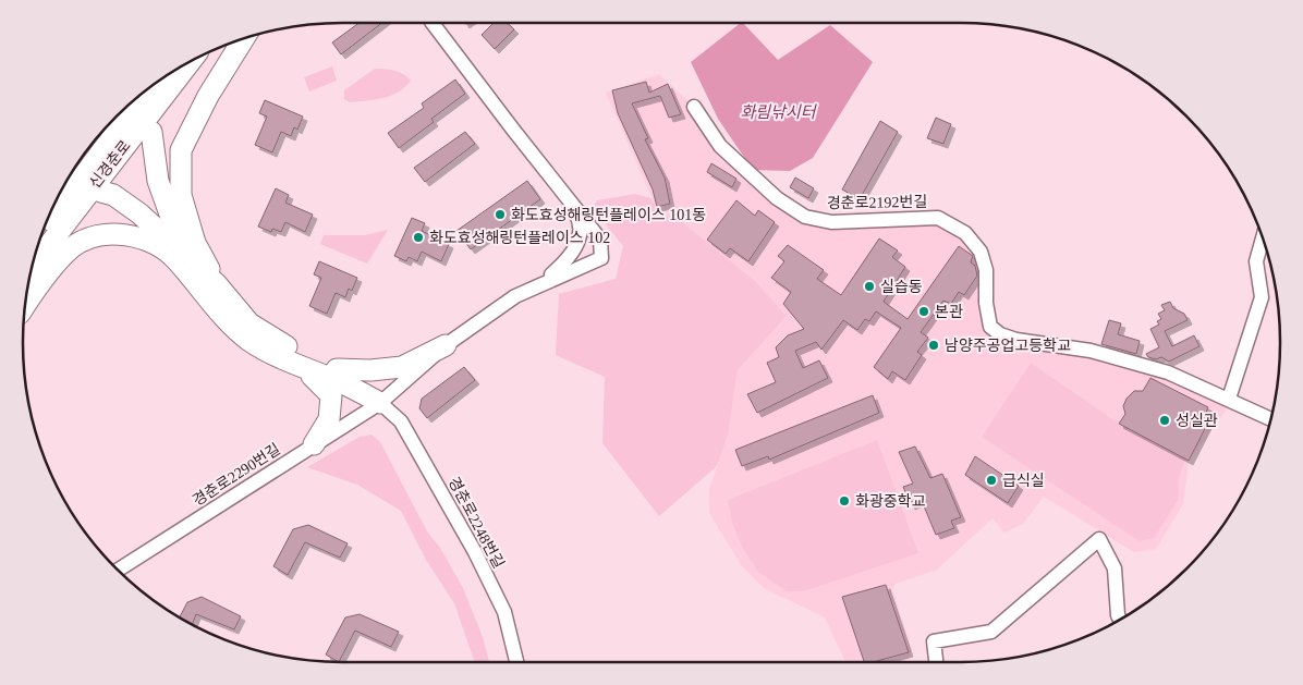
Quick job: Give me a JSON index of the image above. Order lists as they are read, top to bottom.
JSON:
{
  "streets": {
    "highway": ["신경춘로"],
    "street": ["경춘로2192번길", "경춘로2290번길", "경춘로2248번길"]
  },
  "crossings": [
    ["경춘로2290번길", "경춘로2248번길"]
  ],
  "water": ["화림낚시터"],
  "places": [
    "화도효성해링턴플레이스 101동",
    "화도효성해링턴플레이스 102",
    "실습동",
    "본관",
    "남양주공업고등학교",
    "성실관",
    "급식실",
    "화광중학교"
  ]
}
